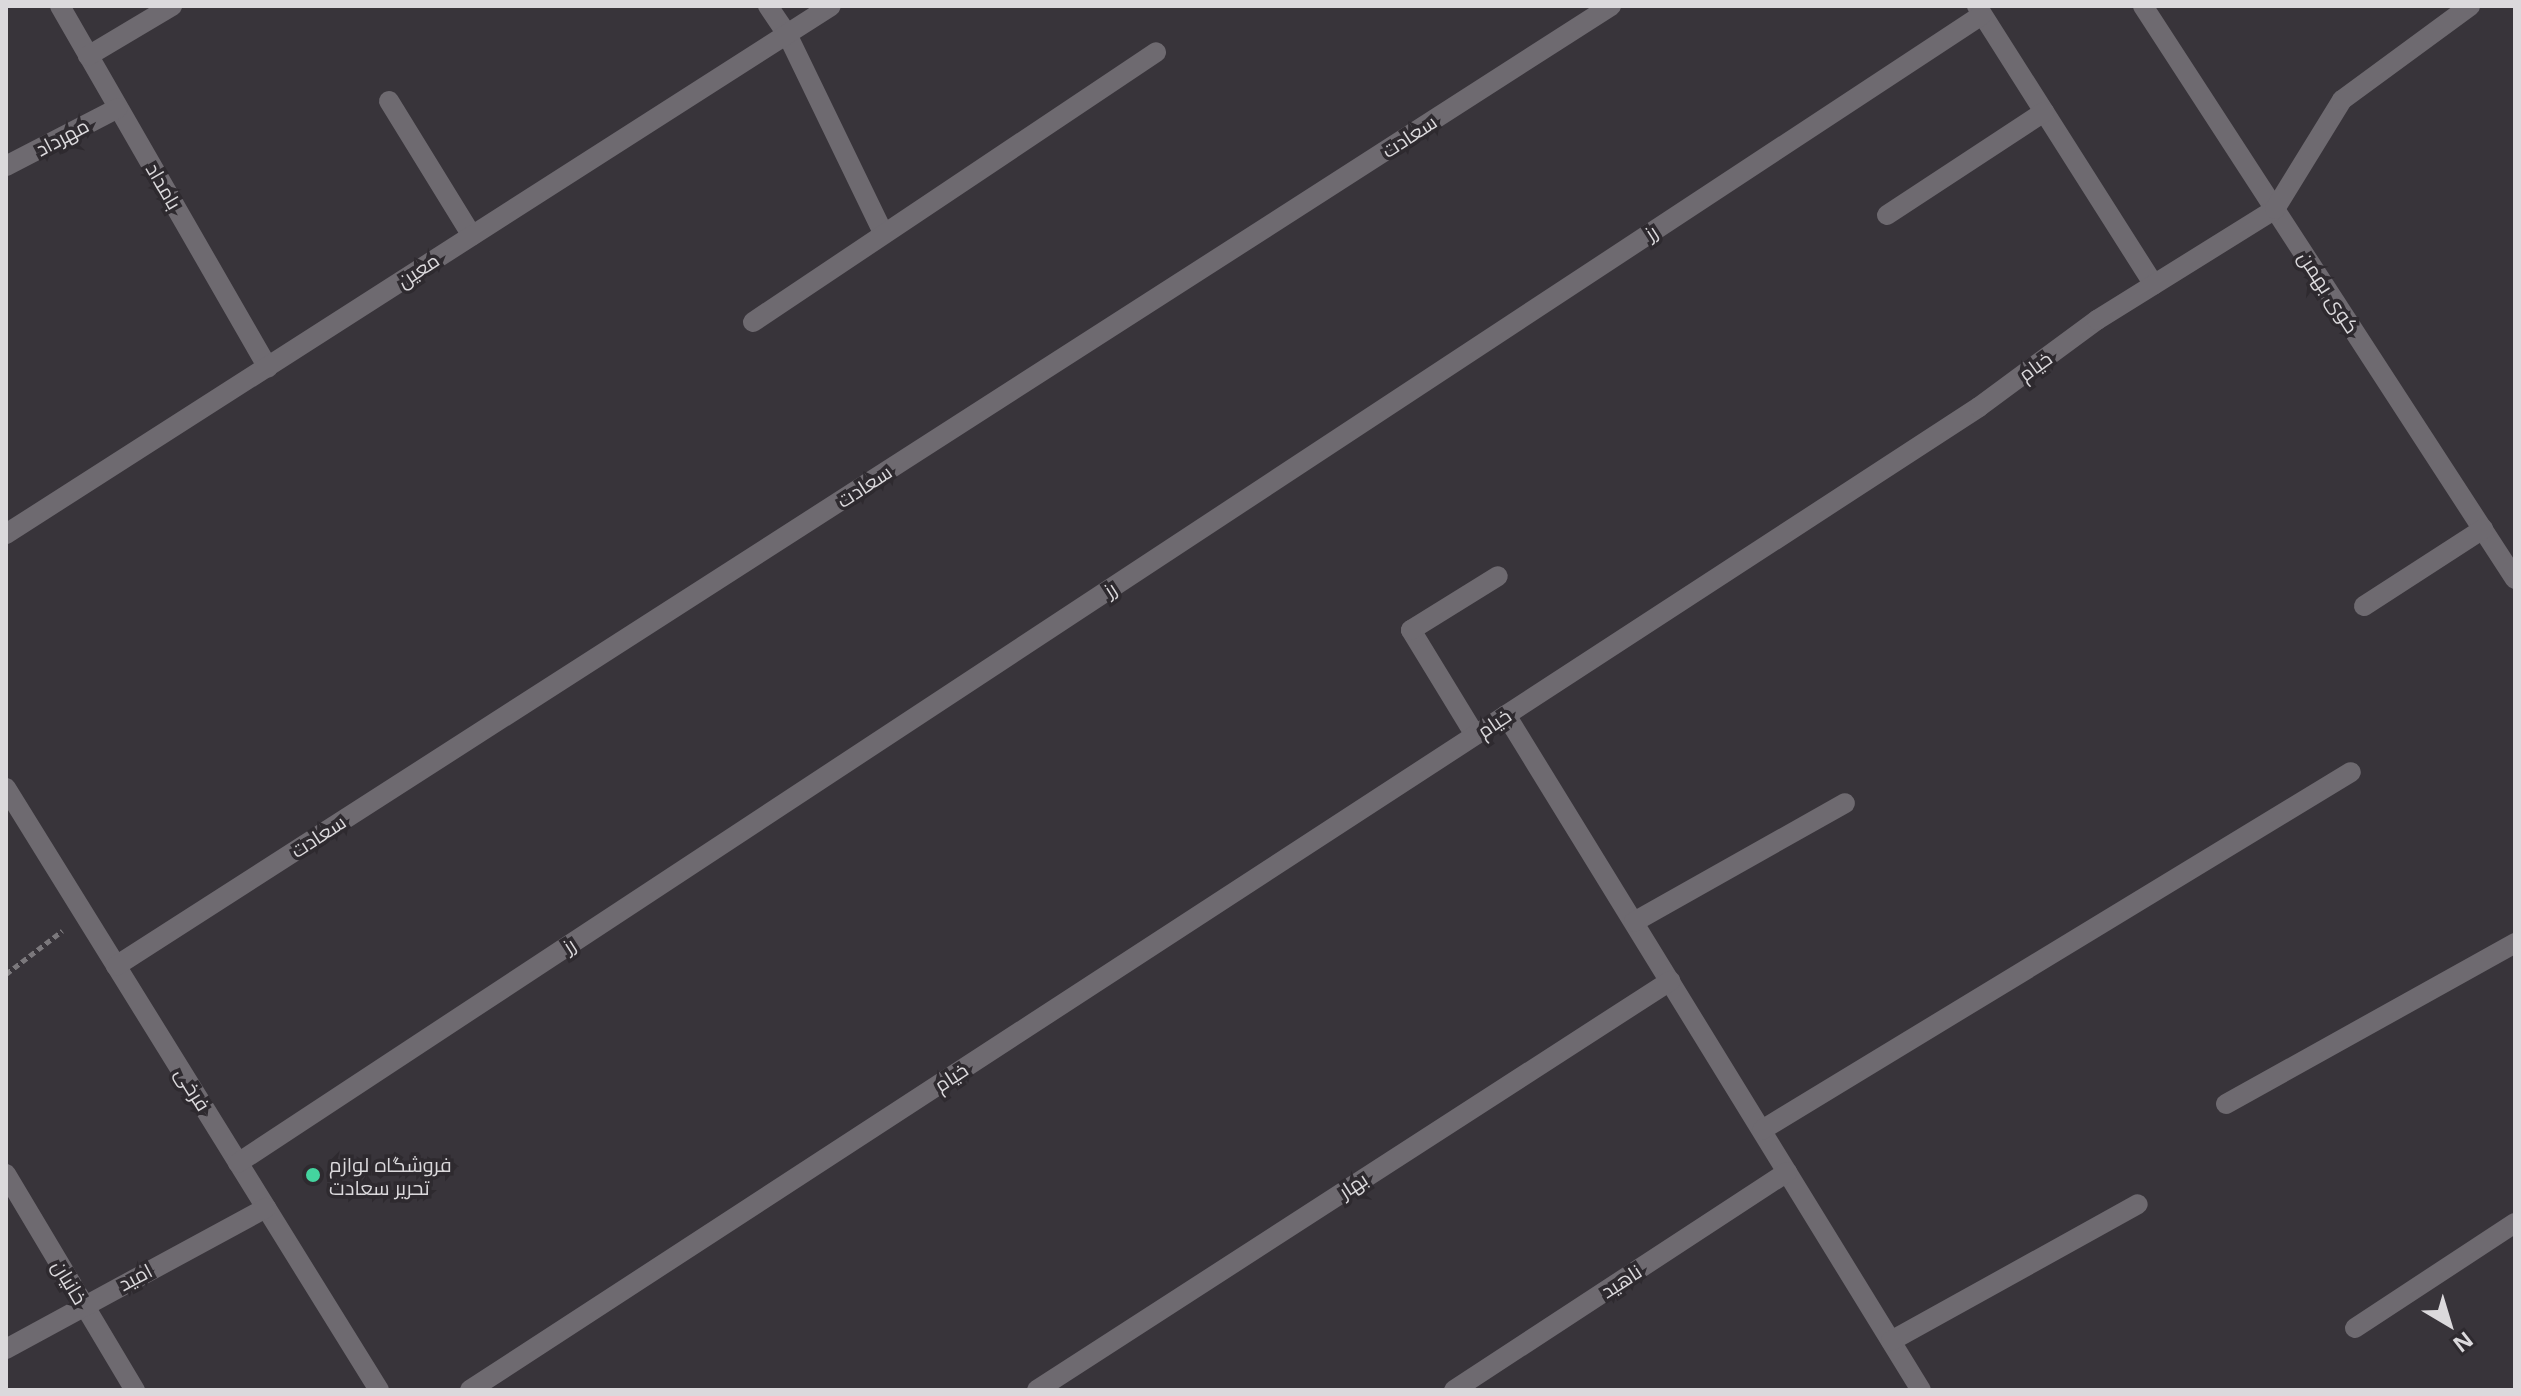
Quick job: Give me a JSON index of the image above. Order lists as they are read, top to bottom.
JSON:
{
  "streets": {
    "street": [
      "سعادت",
      "مهرداد",
      "بامداد",
      "رز",
      "معین",
      "کوی بهمن",
      "خیام",
      "فرخی",
      "بهار",
      "امید",
      "ناهید",
      "خانیان"
    ]
  },
  "crossings": [
    ["سعادت", "فرخی"],
    ["مهرداد", "بامداد"],
    ["بامداد", "معین"],
    ["رز", "فرخی"],
    ["کوی بهمن", "خیام"],
    ["فرخی", "امید"],
    ["امید", "خانیان"]
  ],
  "places": ["فروشگاه لوازم تحریر سعادت"],
  "north": "bottom right"
}
